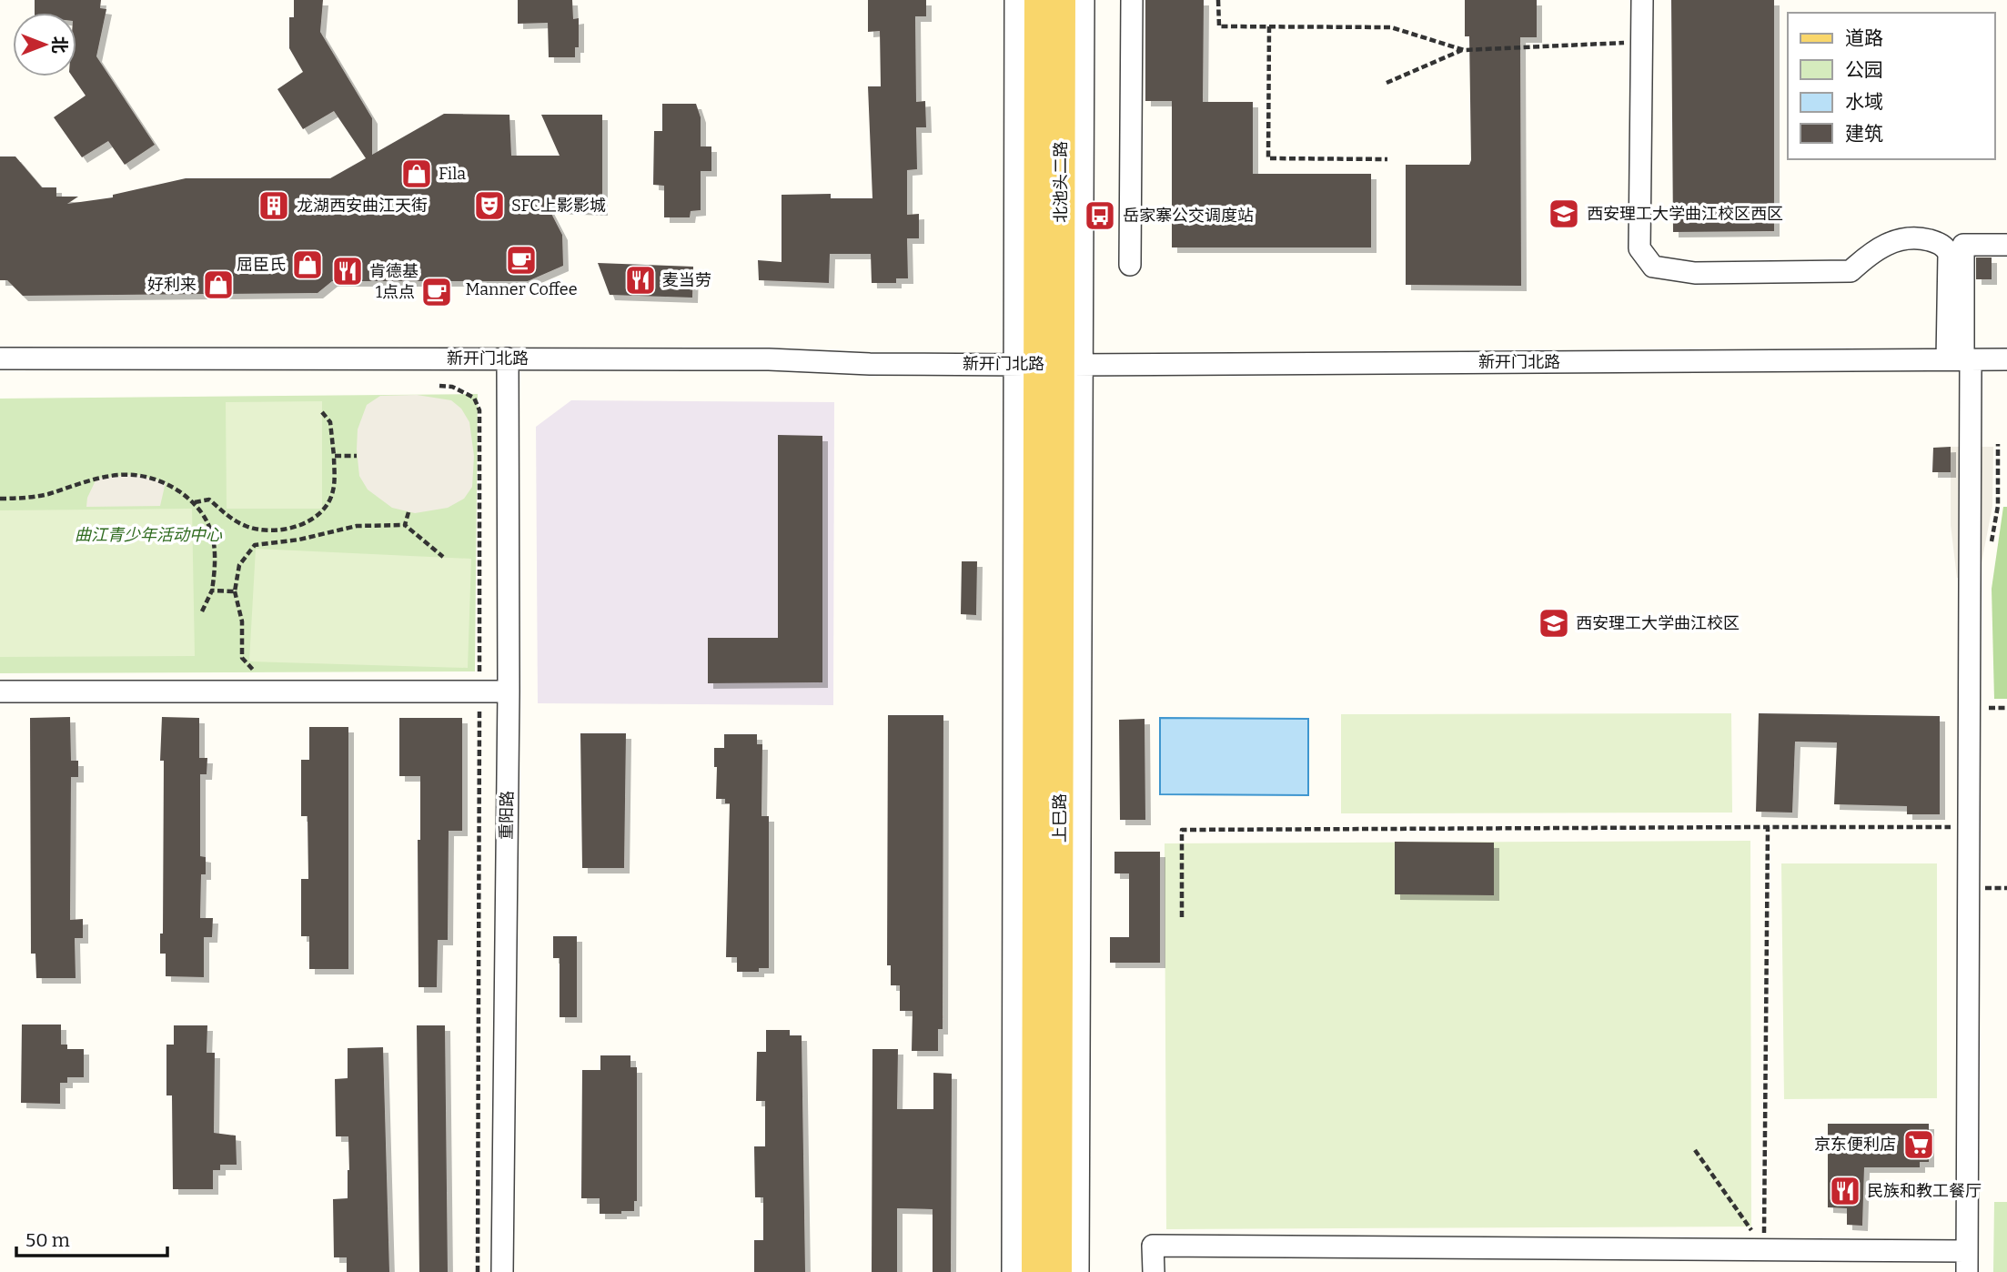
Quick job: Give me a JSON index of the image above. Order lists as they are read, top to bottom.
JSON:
{
  "streets": {
    "main road": ["北池头二路", "上巳路"],
    "street": ["新开门北路", "重阳路"]
  },
  "crossings": [
    ["北池头二路", "新开门北路"],
    ["北池头二路", "上巳路"],
    ["新开门北路", "重阳路"],
    ["新开门北路", "上巳路"]
  ],
  "parks": ["曲江青少年活动中心"],
  "places": {
    "shop": ["Fila", "屈臣氏", "好利来"],
    "building": ["龙湖西安曲江天街"],
    "theatre": ["SFC上影影城"],
    "school or university": ["西安理工大学曲江校区西区", "西安理工大学曲江校区"],
    "bus stop": ["岳家寨公交调度站"],
    "cafe": ["Manner Coffee", "1点点"],
    "restaurant": ["肯德基", "麦当劳", "民族和教工餐厅"],
    "supermarket": ["京东便利店"]
  },
  "legend": [
    "道路",
    "公园",
    "水域",
    "建筑"
  ],
  "scale_bar": "50 m",
  "north": "right"
}
